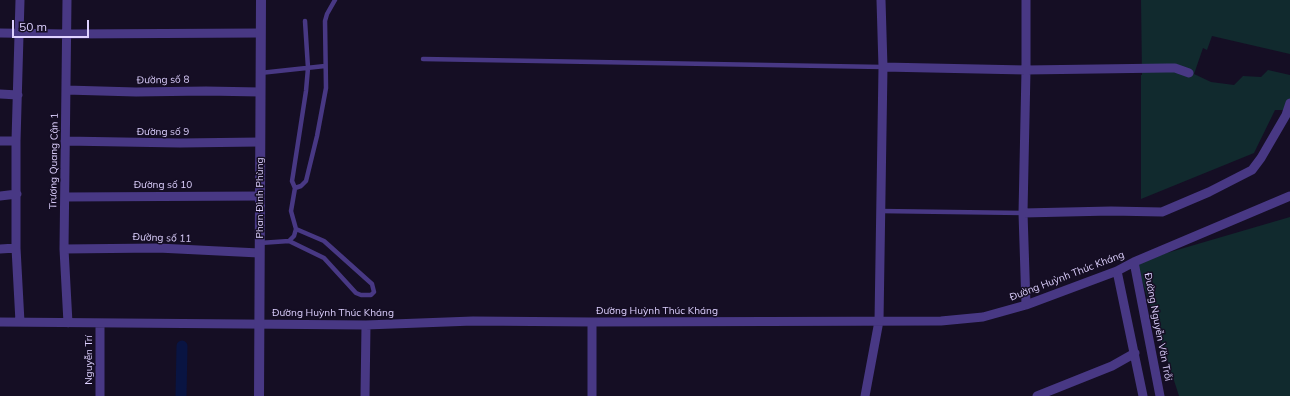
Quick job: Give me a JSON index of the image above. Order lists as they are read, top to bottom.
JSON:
{
  "streets": {
    "street": [
      "Đường số 8",
      "Đường số 9",
      "Trương Quang Cận 1",
      "Đường số 10",
      "Phan Đình Phùng",
      "Đường số 11",
      "Đường Huỳnh Thúc Kháng",
      "Đường Nguyễn Văn Trỗi",
      "Nguyễn Trí"
    ]
  },
  "crossings": [
    ["Đường số 8", "Trương Quang Cận 1"],
    ["Đường số 8", "Phan Đình Phùng"],
    ["Đường số 9", "Trương Quang Cận 1"],
    ["Đường số 9", "Phan Đình Phùng"],
    ["Trương Quang Cận 1", "Đường số 10"],
    ["Trương Quang Cận 1", "Đường số 11"],
    ["Trương Quang Cận 1", "Đường Huỳnh Thúc Kháng"],
    ["Đường số 10", "Phan Đình Phùng"],
    ["Phan Đình Phùng", "Đường số 11"],
    ["Phan Đình Phùng", "Đường Huỳnh Thúc Kháng"],
    ["Đường Huỳnh Thúc Kháng", "Đường Nguyễn Văn Trỗi"],
    ["Đường Huỳnh Thúc Kháng", "Nguyễn Trí"]
  ],
  "scale_bar": "50 m"
}
